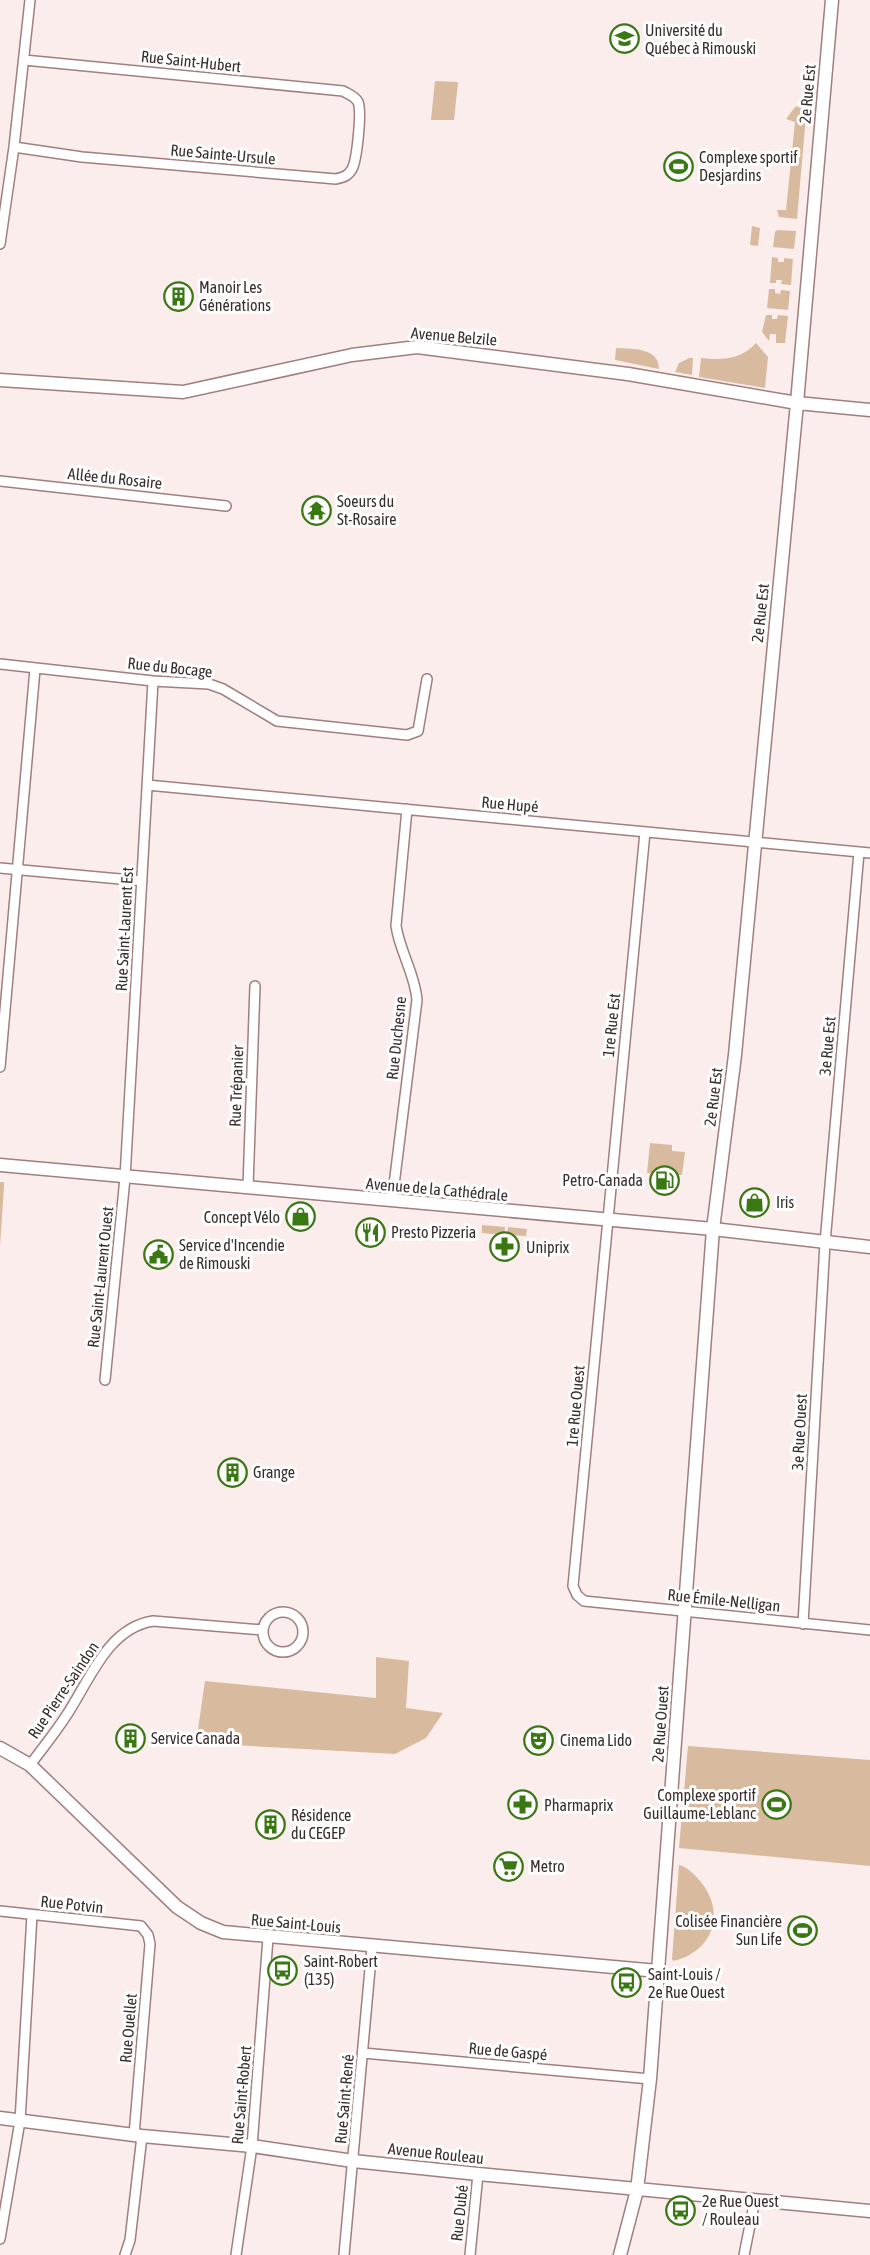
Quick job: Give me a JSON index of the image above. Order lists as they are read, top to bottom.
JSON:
{
  "streets": {
    "street": [
      "Rue Saint-Hubert",
      "2e Rue Est",
      "Rue Sainte-Ursule",
      "Avenue Belzile",
      "Allée du Rosaire",
      "Rue du Bocage",
      "Rue Hupé",
      "Rue Saint-Laurent Est",
      "1re Rue Est",
      "Rue Duchesne",
      "3e Rue Est",
      "Rue Trépanier",
      "Avenue de la Cathédrale",
      "Rue Saint-Laurent Ouest",
      "1re Rue Ouest",
      "3e Rue Ouest",
      "Rue Émile-Nelligan",
      "Rue Pierre-Saindon",
      "2e Rue Ouest",
      "Rue Potvin",
      "Rue Saint-Louis",
      "Rue Ouellet",
      "Rue de Gaspé",
      "Rue Saint-Robert",
      "Rue Saint-René",
      "Avenue Rouleau",
      "Rue Dubé"
    ]
  },
  "crossings": [
    ["Rue Saint-Hubert", "Rue Sainte-Ursule"],
    ["2e Rue Est", "Avenue Belzile"],
    ["2e Rue Est", "Rue Hupé"],
    ["2e Rue Est", "Avenue de la Cathédrale"],
    ["2e Rue Est", "2e Rue Ouest"],
    ["Rue du Bocage", "Rue Saint-Laurent Est"],
    ["Rue Hupé", "Rue Saint-Laurent Est"],
    ["Rue Hupé", "1re Rue Est"],
    ["Rue Hupé", "Rue Duchesne"],
    ["Rue Hupé", "3e Rue Est"],
    ["Rue Saint-Laurent Est", "Avenue de la Cathédrale"],
    ["Rue Saint-Laurent Est", "Rue Saint-Laurent Ouest"],
    ["1re Rue Est", "Avenue de la Cathédrale"],
    ["1re Rue Est", "1re Rue Ouest"],
    ["Rue Duchesne", "Avenue de la Cathédrale"],
    ["3e Rue Est", "Avenue de la Cathédrale"],
    ["3e Rue Est", "3e Rue Ouest"],
    ["Rue Trépanier", "Avenue de la Cathédrale"],
    ["Avenue de la Cathédrale", "Rue Saint-Laurent Ouest"],
    ["Avenue de la Cathédrale", "1re Rue Ouest"],
    ["Avenue de la Cathédrale", "3e Rue Ouest"],
    ["Avenue de la Cathédrale", "2e Rue Ouest"],
    ["1re Rue Ouest", "Rue Émile-Nelligan"],
    ["3e Rue Ouest", "Rue Émile-Nelligan"],
    ["Rue Émile-Nelligan", "2e Rue Ouest"],
    ["Rue Pierre-Saindon", "Rue Saint-Louis"],
    ["2e Rue Ouest", "Rue Saint-Louis"],
    ["2e Rue Ouest", "Rue de Gaspé"],
    ["2e Rue Ouest", "Avenue Rouleau"],
    ["Rue Potvin", "Rue Ouellet"],
    ["Rue Saint-Louis", "Rue Saint-Robert"],
    ["Rue Saint-Louis", "Rue Saint-René"],
    ["Rue Ouellet", "Avenue Rouleau"],
    ["Rue de Gaspé", "Rue Saint-René"],
    ["Rue Saint-Robert", "Avenue Rouleau"],
    ["Rue Saint-René", "Avenue Rouleau"],
    ["Avenue Rouleau", "Rue Dubé"]
  ],
  "places": {
    "school or university": ["Université du Québec à Rimouski"],
    "sports": ["Complexe sportif Desjardins", "Complexe sportif Guillaume-Leblanc", "Colisée Financière Sun Life"],
    "building": [
      "Manoir Les Générations",
      "Grange",
      "Service Canada",
      "Résidence du CEGEP"
    ],
    "temple": ["Soeurs du St-Rosaire"],
    "fuel station": ["Petro-Canada"],
    "shop": ["Iris", "Concept Vélo"],
    "restaurant": ["Presto Pizzeria"],
    "pharmacy": ["Uniprix", "Pharmaprix"],
    "public building": ["Service d'Incendie de Rimouski"],
    "theatre": ["Cinema Lido"],
    "supermarket": ["Metro"],
    "bus stop": ["Saint-Robert (135)", "Saint-Louis / 2e Rue Ouest", "2e Rue Ouest / Rouleau"]
  }
}
